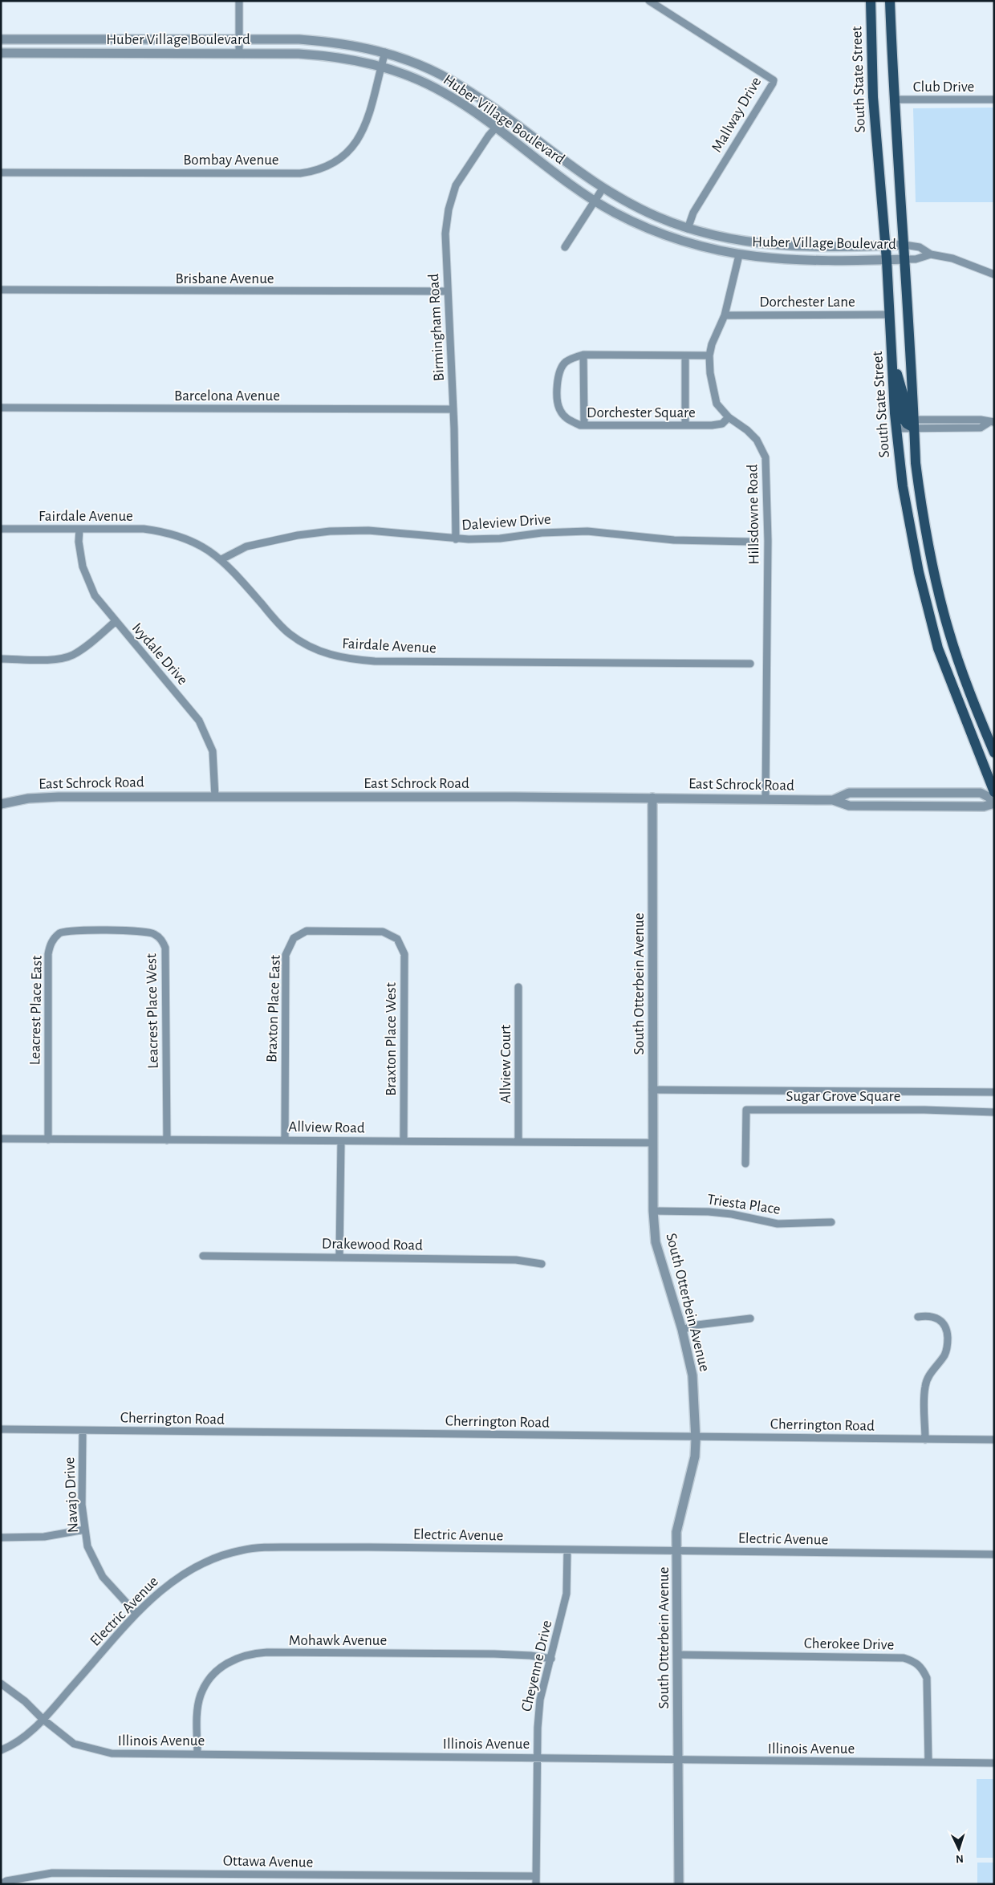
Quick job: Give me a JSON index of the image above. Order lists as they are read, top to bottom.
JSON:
{
  "streets": {
    "main road": ["South State Street"],
    "street": [
      "Huber Village Boulevard",
      "Club Drive",
      "Mallway Drive",
      "Bombay Avenue",
      "Brisbane Avenue",
      "Dorchester Lane",
      "Birmingham Road",
      "Barcelona Avenue",
      "Dorchester Square",
      "Hillsdowne Road",
      "Fairdale Avenue",
      "Daleview Drive",
      "Ivydale Drive",
      "East Schrock Road",
      "South Otterbein Avenue",
      "Braxton Place East",
      "Leacrest Place East",
      "Leacrest Place West",
      "Braxton Place West",
      "Allview Court",
      "Sugar Grove Square",
      "Allview Road",
      "Triesta Place",
      "Drakewood Road",
      "Cherrington Road",
      "Navajo Drive",
      "Electric Avenue",
      "Mohawk Avenue",
      "Cherokee Drive",
      "Cheyenne Drive",
      "Illinois Avenue",
      "Ottawa Avenue"
    ]
  },
  "crossings": [
    ["Huber Village Boulevard", "South State Street"],
    ["Huber Village Boulevard", "Mallway Drive"],
    ["Huber Village Boulevard", "Bombay Avenue"],
    ["Huber Village Boulevard", "Birmingham Road"],
    ["Huber Village Boulevard", "Hillsdowne Road"],
    ["South State Street", "Club Drive"],
    ["South State Street", "Dorchester Lane"],
    ["Brisbane Avenue", "Birmingham Road"],
    ["Dorchester Lane", "Hillsdowne Road"],
    ["Birmingham Road", "Barcelona Avenue"],
    ["Birmingham Road", "Daleview Drive"],
    ["Dorchester Square", "Hillsdowne Road"],
    ["Hillsdowne Road", "East Schrock Road"],
    ["Fairdale Avenue", "Daleview Drive"],
    ["Fairdale Avenue", "Ivydale Drive"],
    ["Ivydale Drive", "East Schrock Road"],
    ["East Schrock Road", "South Otterbein Avenue"],
    ["South Otterbein Avenue", "Allview Road"],
    ["South Otterbein Avenue", "Triesta Place"],
    ["South Otterbein Avenue", "Cherrington Road"],
    ["South Otterbein Avenue", "Electric Avenue"],
    ["South Otterbein Avenue", "Cherokee Drive"],
    ["South Otterbein Avenue", "Illinois Avenue"],
    ["Braxton Place East", "Braxton Place West"],
    ["Braxton Place East", "Allview Road"],
    ["Leacrest Place East", "Leacrest Place West"],
    ["Leacrest Place East", "Allview Road"],
    ["Leacrest Place West", "Allview Road"],
    ["Braxton Place West", "Allview Road"],
    ["Allview Court", "Allview Road"],
    ["Cherrington Road", "Navajo Drive"],
    ["Navajo Drive", "Electric Avenue"],
    ["Electric Avenue", "Cheyenne Drive"],
    ["Electric Avenue", "Illinois Avenue"],
    ["Mohawk Avenue", "Cheyenne Drive"],
    ["Mohawk Avenue", "Illinois Avenue"],
    ["Cherokee Drive", "Illinois Avenue"],
    ["Cheyenne Drive", "Illinois Avenue"],
    ["Cheyenne Drive", "Ottawa Avenue"]
  ],
  "north": "bottom"
}
